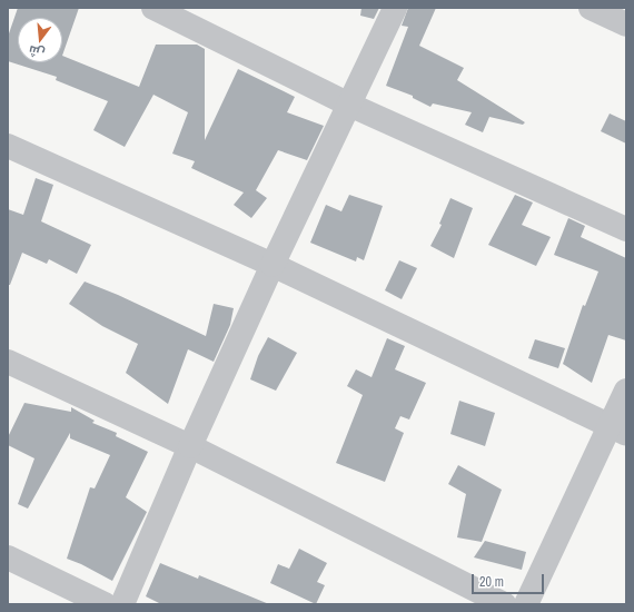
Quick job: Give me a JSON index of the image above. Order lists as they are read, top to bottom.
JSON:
{
  "scale_bar": "20 m",
  "north": "bottom"
}
